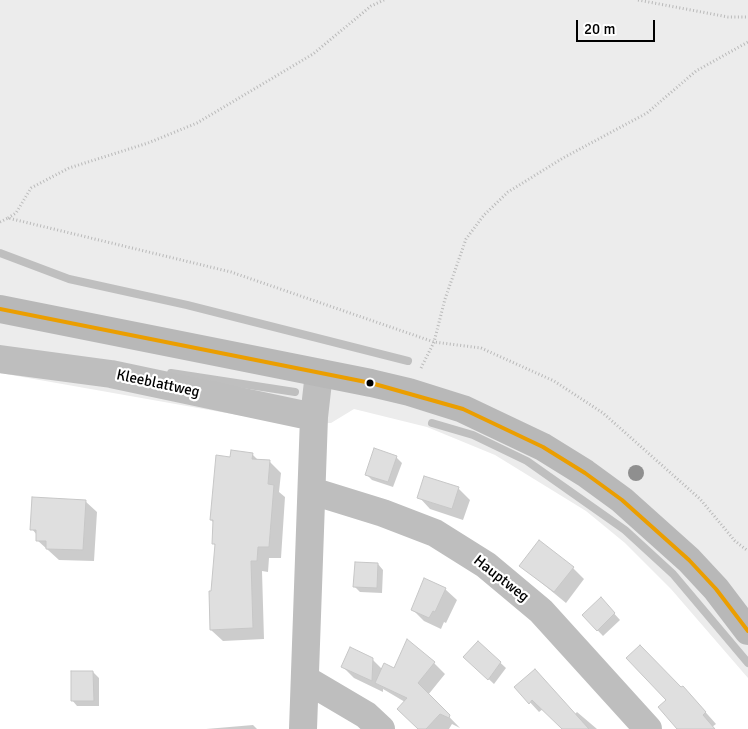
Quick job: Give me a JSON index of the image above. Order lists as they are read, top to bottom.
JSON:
{
  "streets": {
    "street": ["Kleeblattweg", "Hauptweg"]
  },
  "scale_bar": "20 m"
}
